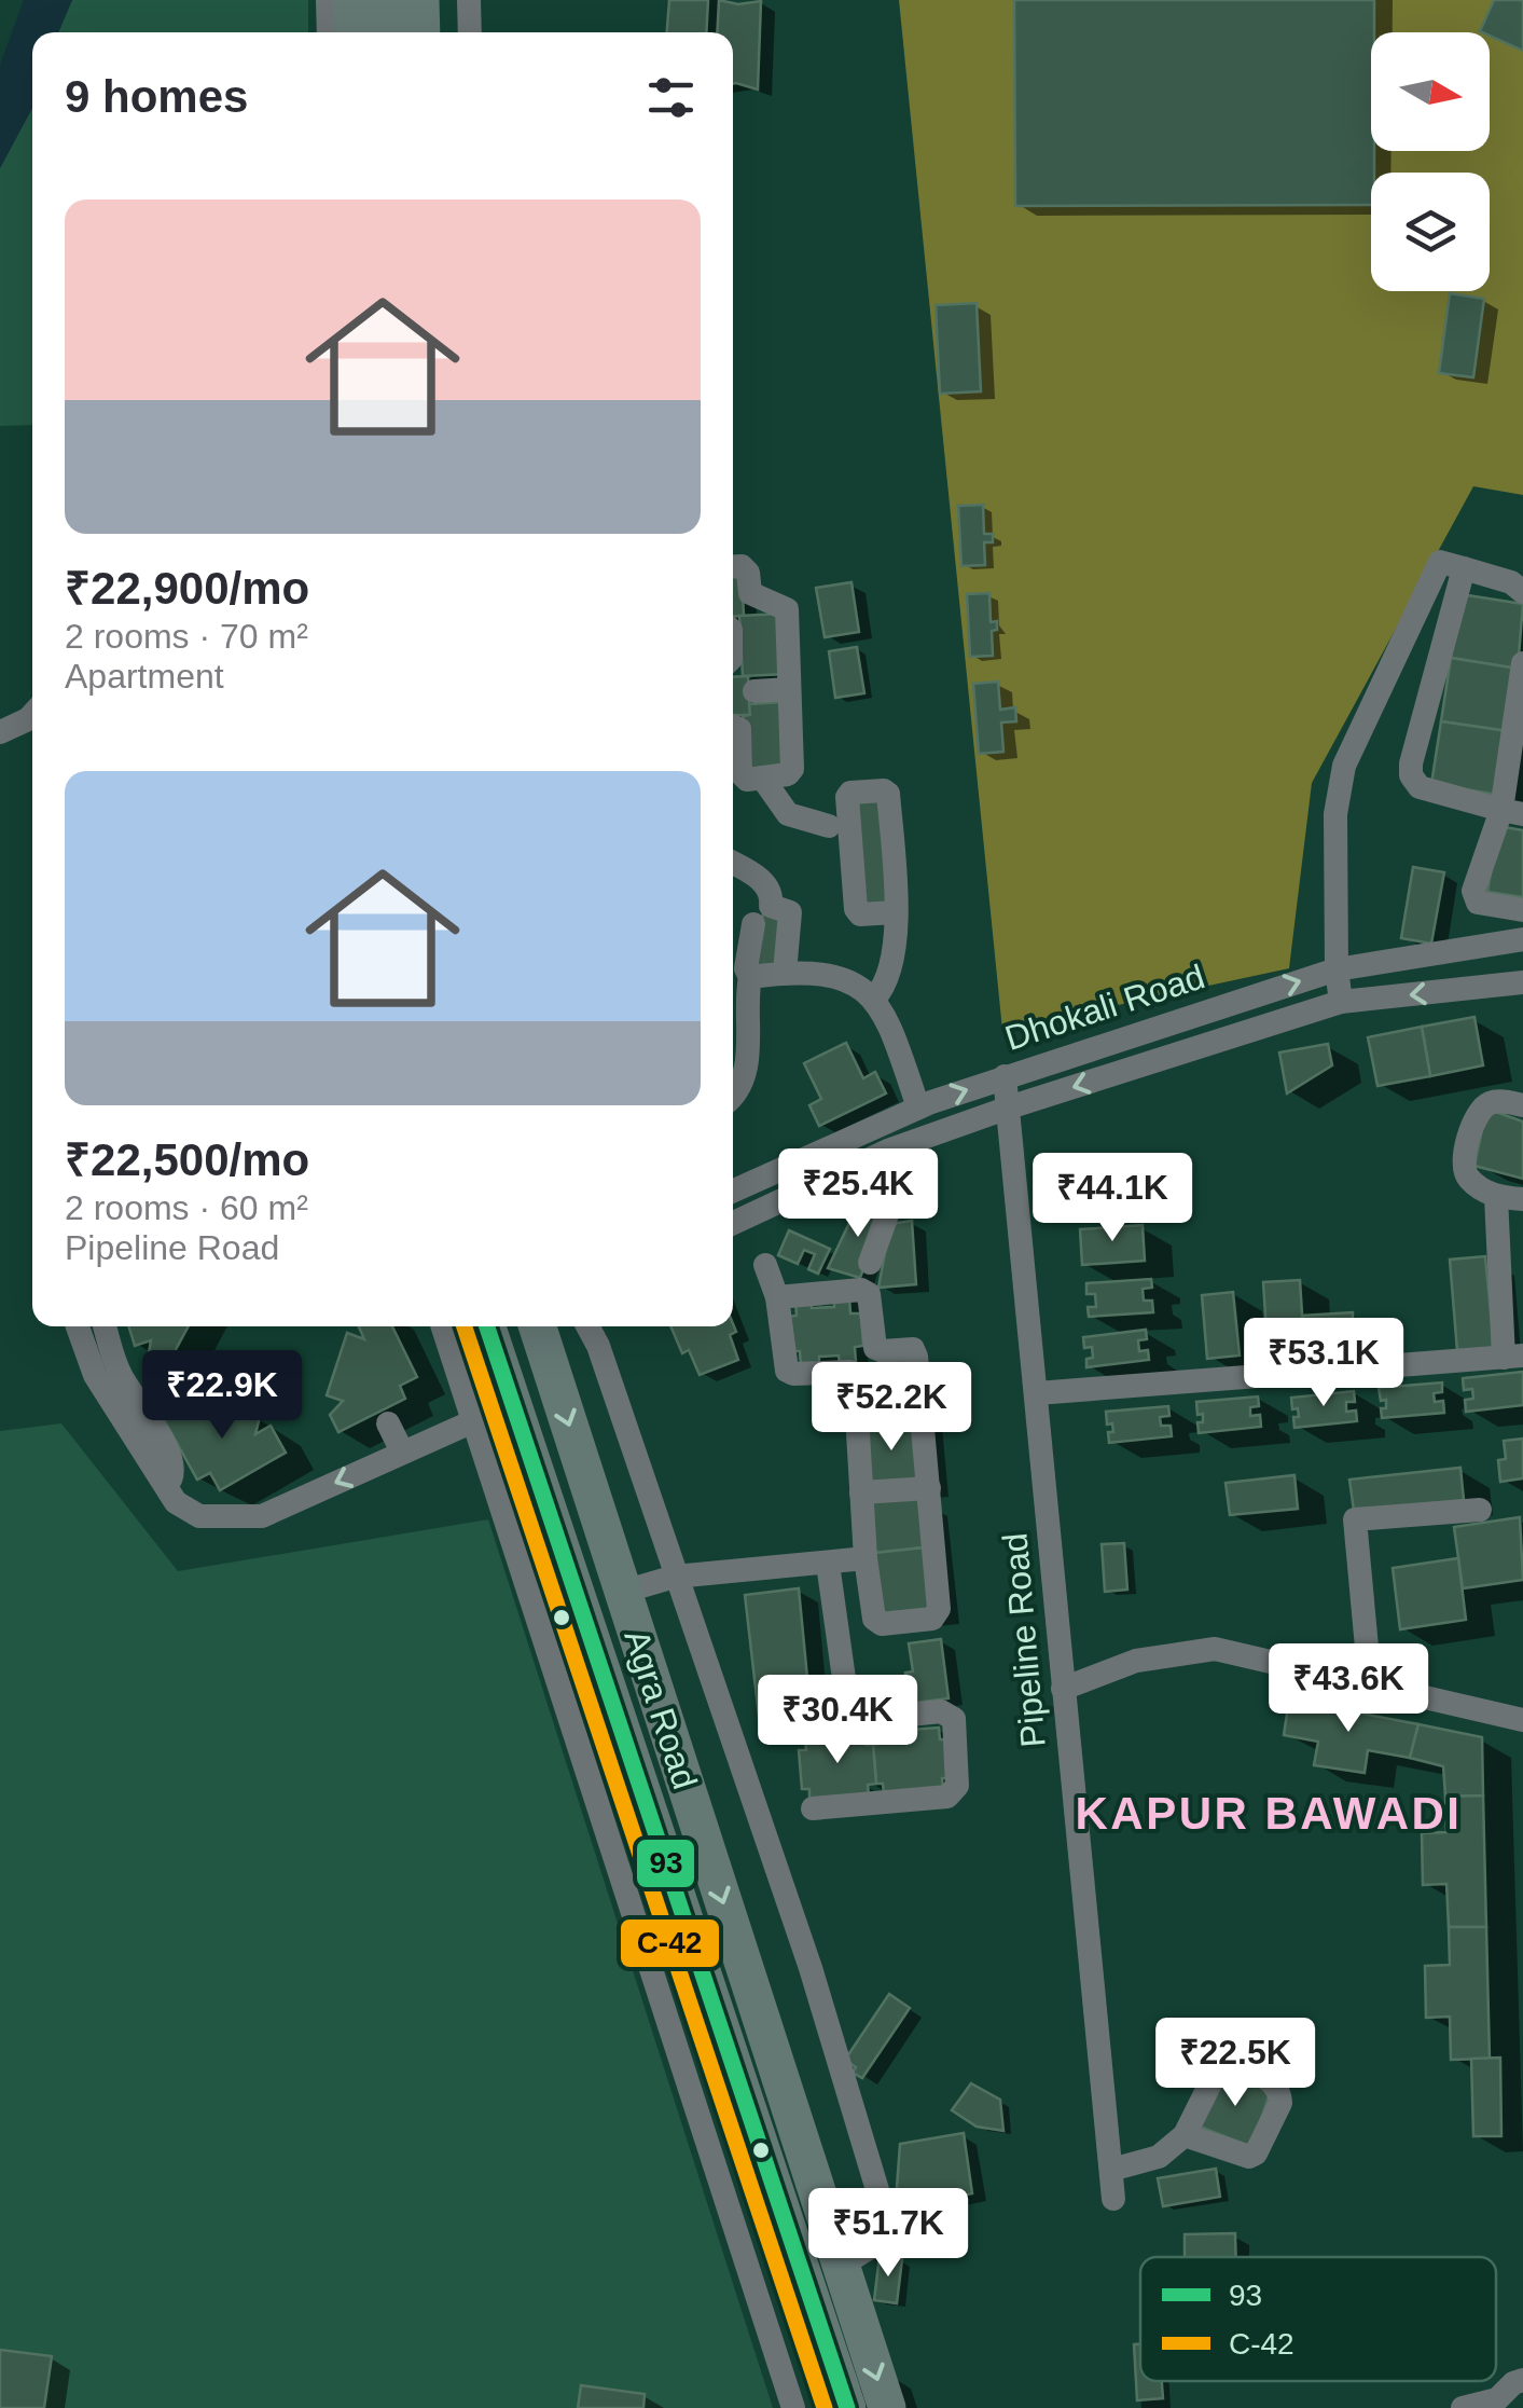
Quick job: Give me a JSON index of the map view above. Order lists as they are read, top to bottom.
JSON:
{
  "streets": {
    "highway": ["Agra Road"],
    "street": ["Dhokali Road", "Pipeline Road"]
  },
  "crossings": [
    ["Dhokali Road", "Pipeline Road"]
  ],
  "districts": ["KAPUR BAWADI"],
  "lines": ["transit line 93", "transit line C-42"],
  "legend": ["93", "C-42"],
  "north": "right",
  "page": {
    "heading": "9 homes",
    "list": [
      {
        "name": "₹22,900/mo",
        "note": "2 rooms · 70 m² · Apartment"
      },
      {
        "name": "₹22,500/mo",
        "note": "2 rooms · 60 m² · Pipeline Road"
      }
    ],
    "price": [
      "₹25.4K",
      "₹44.1K",
      "₹53.1K",
      "₹22.9K",
      "₹52.2K",
      "₹43.6K",
      "₹30.4K",
      "₹22.5K",
      "₹51.7K"
    ]
  }
}
